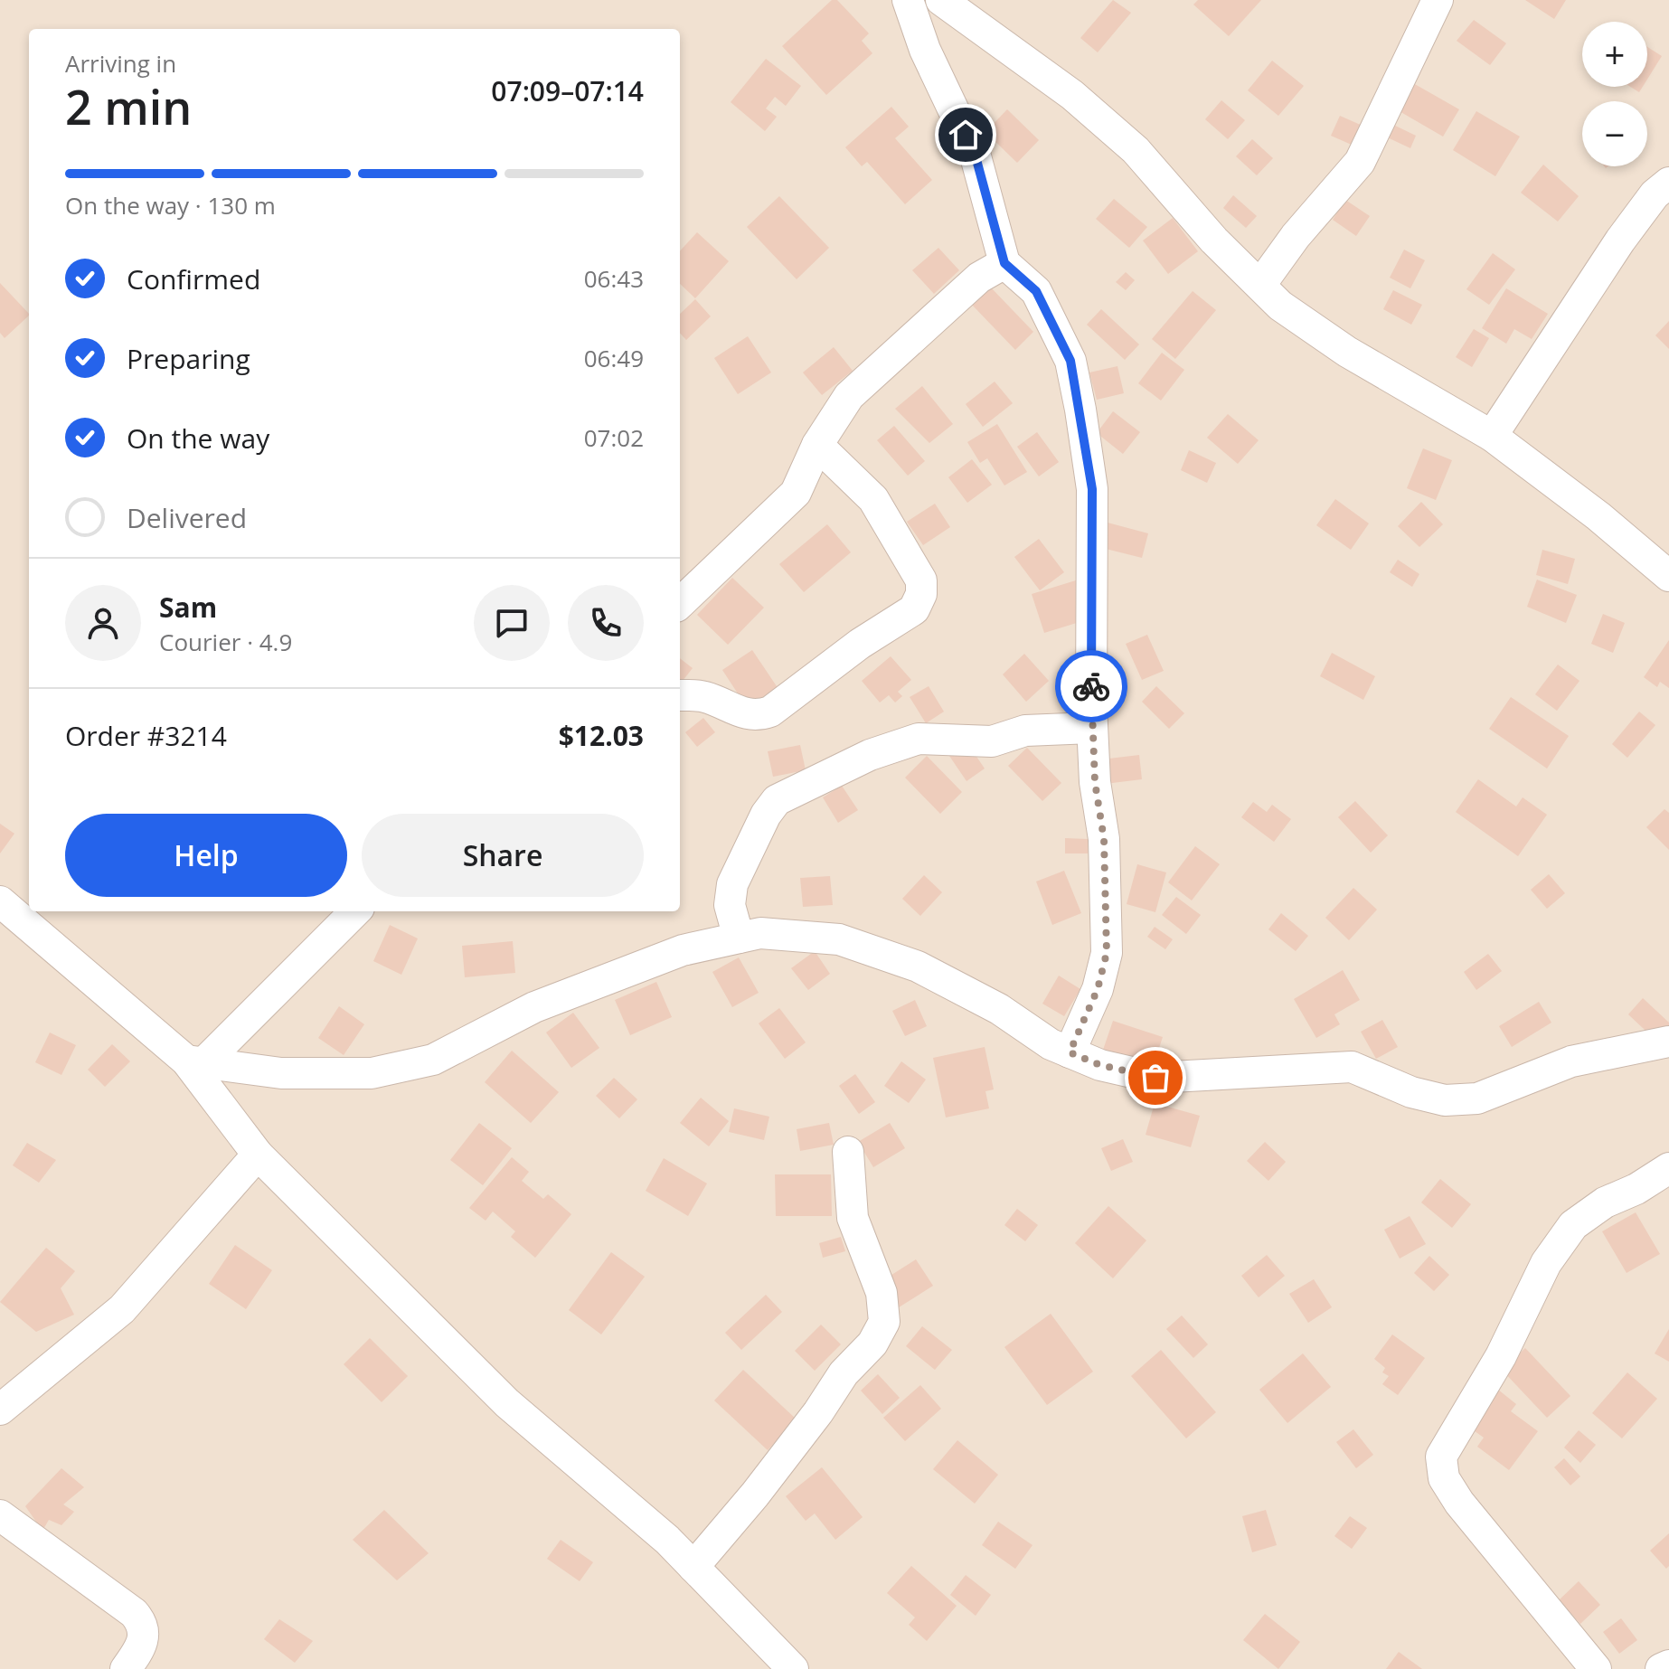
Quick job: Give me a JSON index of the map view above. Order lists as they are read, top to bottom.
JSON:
{
  "page": {
    "map_buttons": ["+", "−"],
    "heading": ["2 min", "Arriving in", "07:09–07:14"],
    "panel": [
      "Sam",
      "Courier · 4.9",
      "Order #3214",
      "$12.03"
    ],
    "bar": "On the way · 130 m",
    "list": [
      ["Confirmed", "06:43"],
      ["Preparing", "06:49"],
      ["On the way", "07:02"],
      "Delivered"
    ],
    "buttons": ["Help", "Share"]
  }
}
